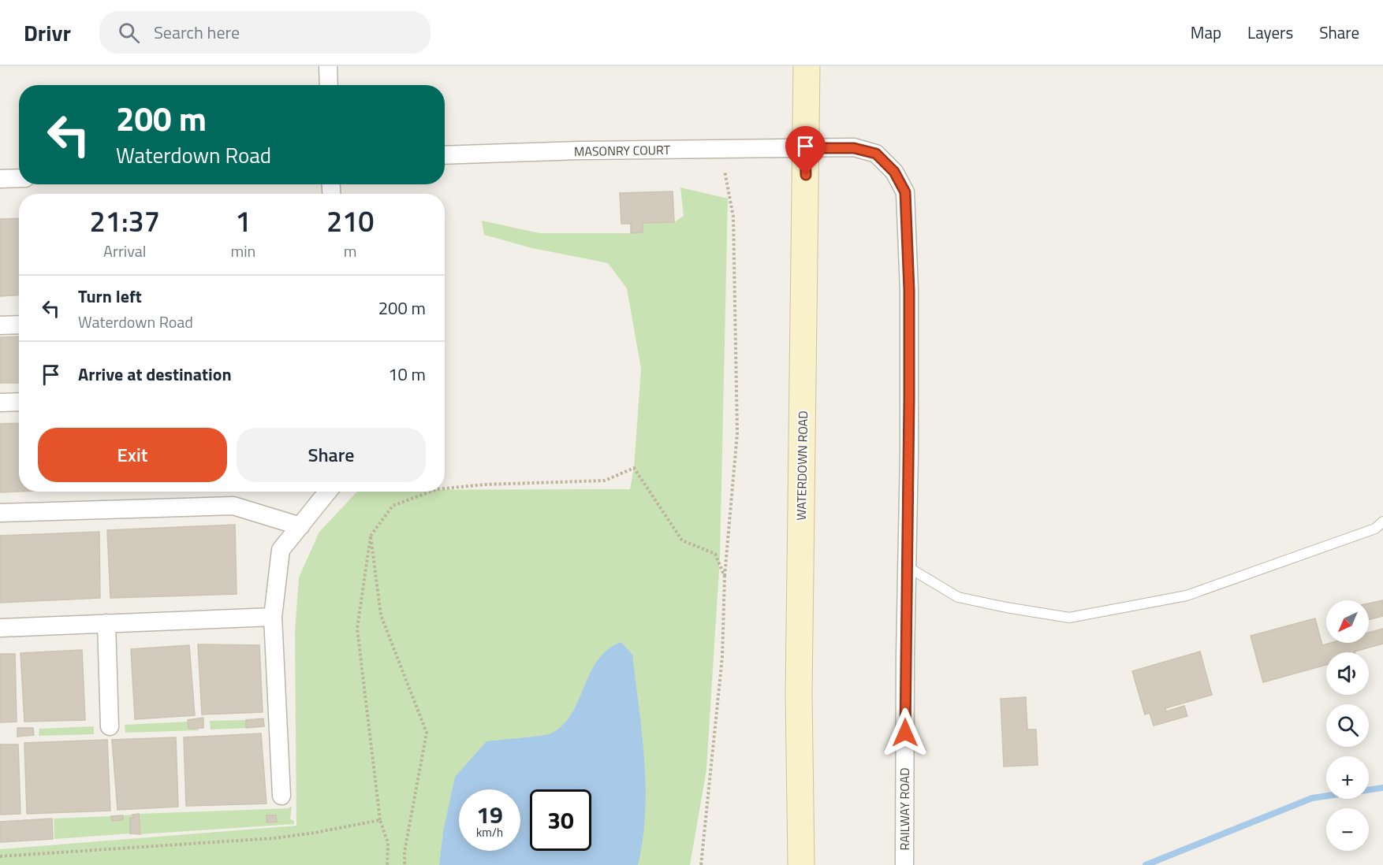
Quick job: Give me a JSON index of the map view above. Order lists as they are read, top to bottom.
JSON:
{
  "streets": {
    "main road": ["WATERDOWN ROAD"],
    "street": ["MASONRY COURT", "RAILWAY ROAD"]
  },
  "crossings": [
    ["MASONRY COURT", "WATERDOWN ROAD"],
    ["MASONRY COURT", "RAILWAY ROAD"],
    ["WATERDOWN ROAD", "RAILWAY ROAD"]
  ],
  "north": "bottom left",
  "page": {
    "header": "Drivr",
    "search": "Search here",
    "nav": ["Map", "Layers", "Share"],
    "turn": ["200 m", "Waterdown Road"],
    "eta": [
      "21:37",
      "Arrival",
      "1",
      "min",
      "210",
      "m"
    ],
    "list": [
      {
        "name": "Turn left",
        "note": "Waterdown Road",
        "value": "200 m"
      },
      {
        "name": "Arrive at destination",
        "value": "10 m"
      }
    ],
    "buttons": ["Exit", "Share"],
    "map_buttons": ["+", "−"],
    "speed": "19 km/h",
    "limit": "30"
  }
}
